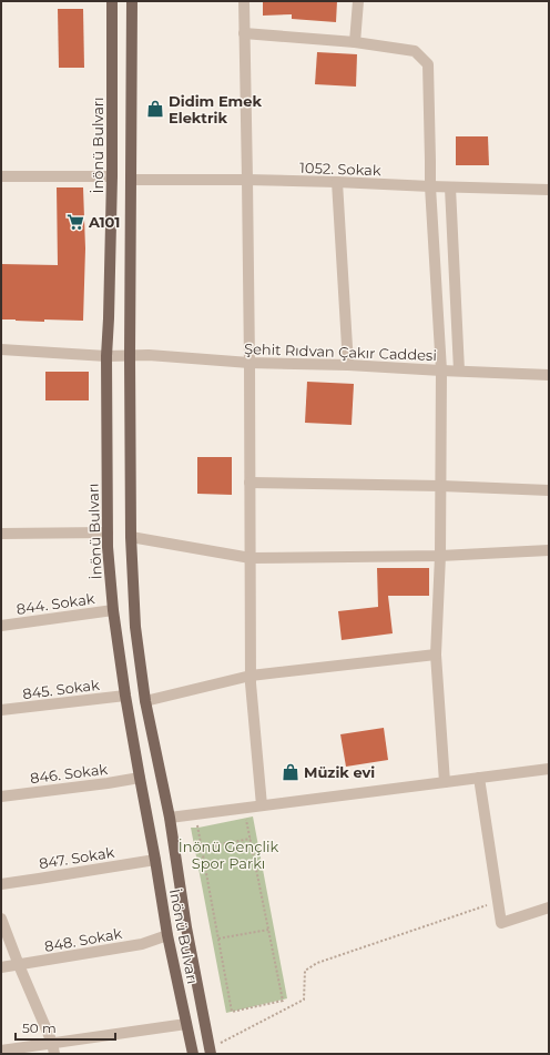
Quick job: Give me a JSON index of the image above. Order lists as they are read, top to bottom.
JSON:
{
  "streets": {
    "main road": ["İnönü Bulvarı"],
    "street": [
      "1052. Sokak",
      "Şehit Rıdvan Çakır Caddesi",
      "844. Sokak",
      "845. Sokak",
      "846. Sokak",
      "847. Sokak",
      "848. Sokak"
    ]
  },
  "crossings": [
    ["İnönü Bulvarı", "1052. Sokak"],
    ["İnönü Bulvarı", "Şehit Rıdvan Çakır Caddesi"],
    ["İnönü Bulvarı", "844. Sokak"],
    ["İnönü Bulvarı", "845. Sokak"],
    ["İnönü Bulvarı", "846. Sokak"],
    ["İnönü Bulvarı", "847. Sokak"],
    ["İnönü Bulvarı", "848. Sokak"]
  ],
  "parks": ["İnönü Gençlik Spor Parkı"],
  "places": {
    "shop": ["Didim Emek Elektrik", "Müzik evi"],
    "supermarket": ["A101"]
  },
  "scale_bar": "50 m"
}
